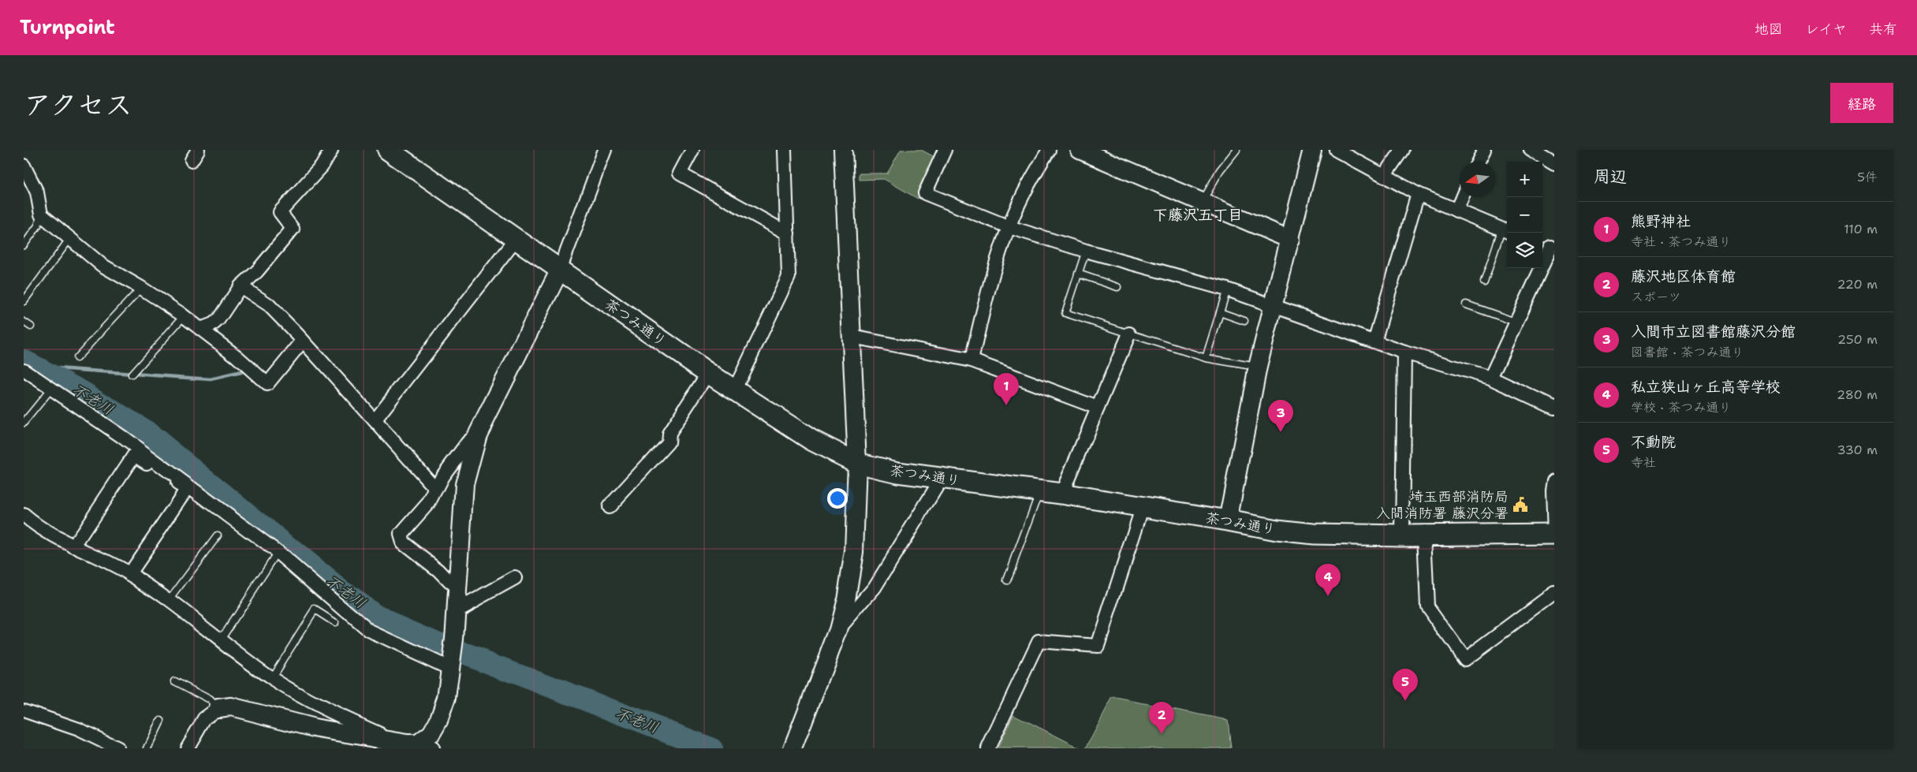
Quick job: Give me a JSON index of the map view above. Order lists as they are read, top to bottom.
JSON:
{
  "streets": {
    "main road": ["茶つみ通り"]
  },
  "districts": ["下藤沢五丁目"],
  "water": ["不老川"],
  "places": {
    "public building": ["埼玉西部消防局 入間消防署 藤沢分署"]
  },
  "north": "left",
  "page": {
    "header": "Turnpoint",
    "nav": ["地図", "レイヤ", "共有"],
    "title": "アクセス",
    "buttons": "経路",
    "heading": ["周辺", "5件"],
    "map_buttons": ["+", "−"],
    "list": [
      {
        "mark": "1",
        "name": "熊野神社",
        "note": "寺社 · 茶つみ通り",
        "value": "110 m"
      },
      {
        "mark": "2",
        "name": "藤沢地区体育館",
        "note": "スポーツ",
        "value": "220 m"
      },
      {
        "mark": "3",
        "name": "入間市立図書館藤沢分館",
        "note": "図書館 · 茶つみ通り",
        "value": "250 m"
      },
      {
        "mark": "4",
        "name": "私立狭山ヶ丘高等学校",
        "note": "学校 · 茶つみ通り",
        "value": "280 m"
      },
      {
        "mark": "5",
        "name": "不動院",
        "note": "寺社",
        "value": "330 m"
      }
    ],
    "pins": [
      "1",
      "3",
      "4",
      "5",
      "2"
    ]
  }
}
